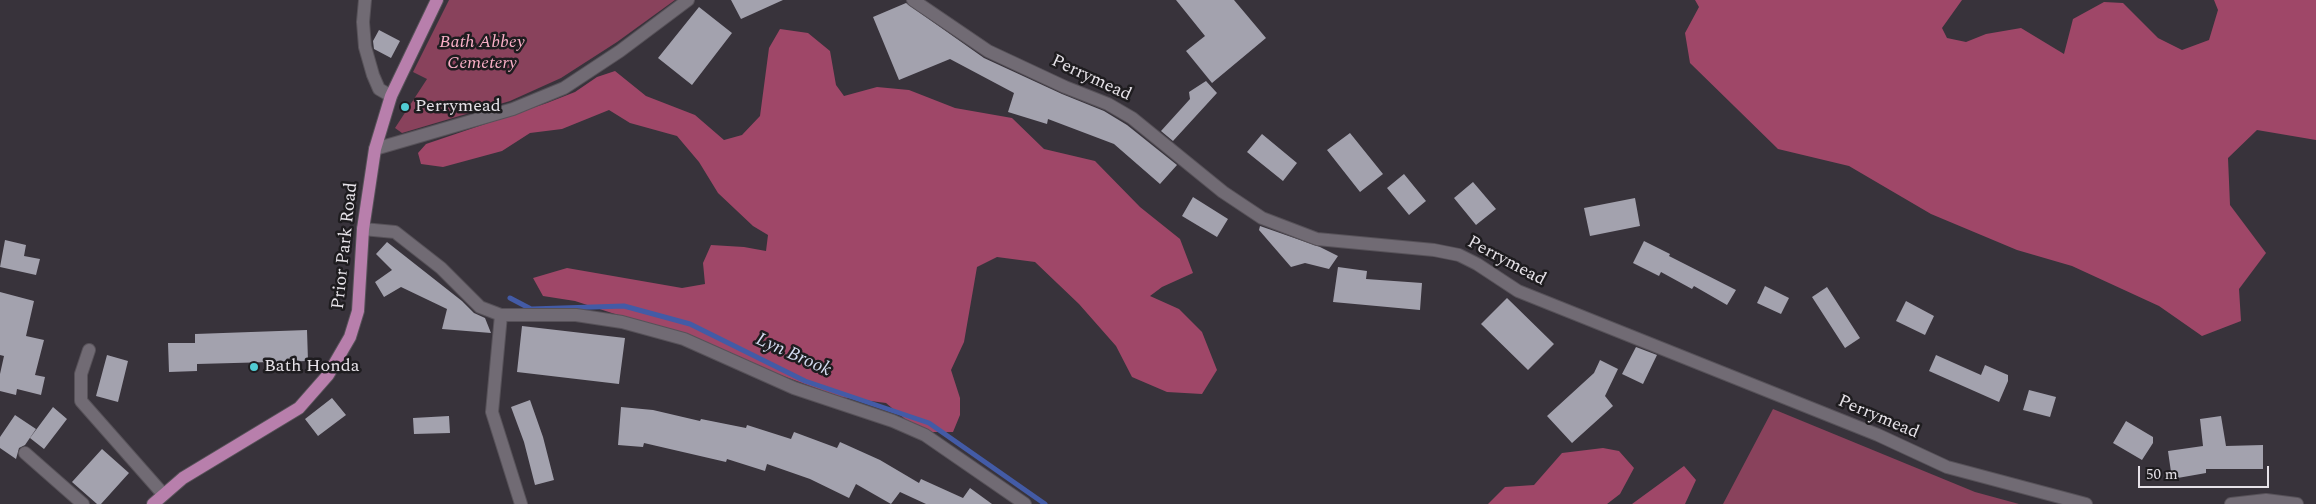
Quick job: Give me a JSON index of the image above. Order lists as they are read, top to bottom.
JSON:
{
  "streets": {
    "main road": ["Prior Park Road"],
    "street": ["Perrymead"]
  },
  "water": ["Lyn Brook"],
  "parks": ["Bath Abbey Cemetery"],
  "places": ["Perrymead", "Bath Honda"],
  "scale_bar": "50 m"
}
